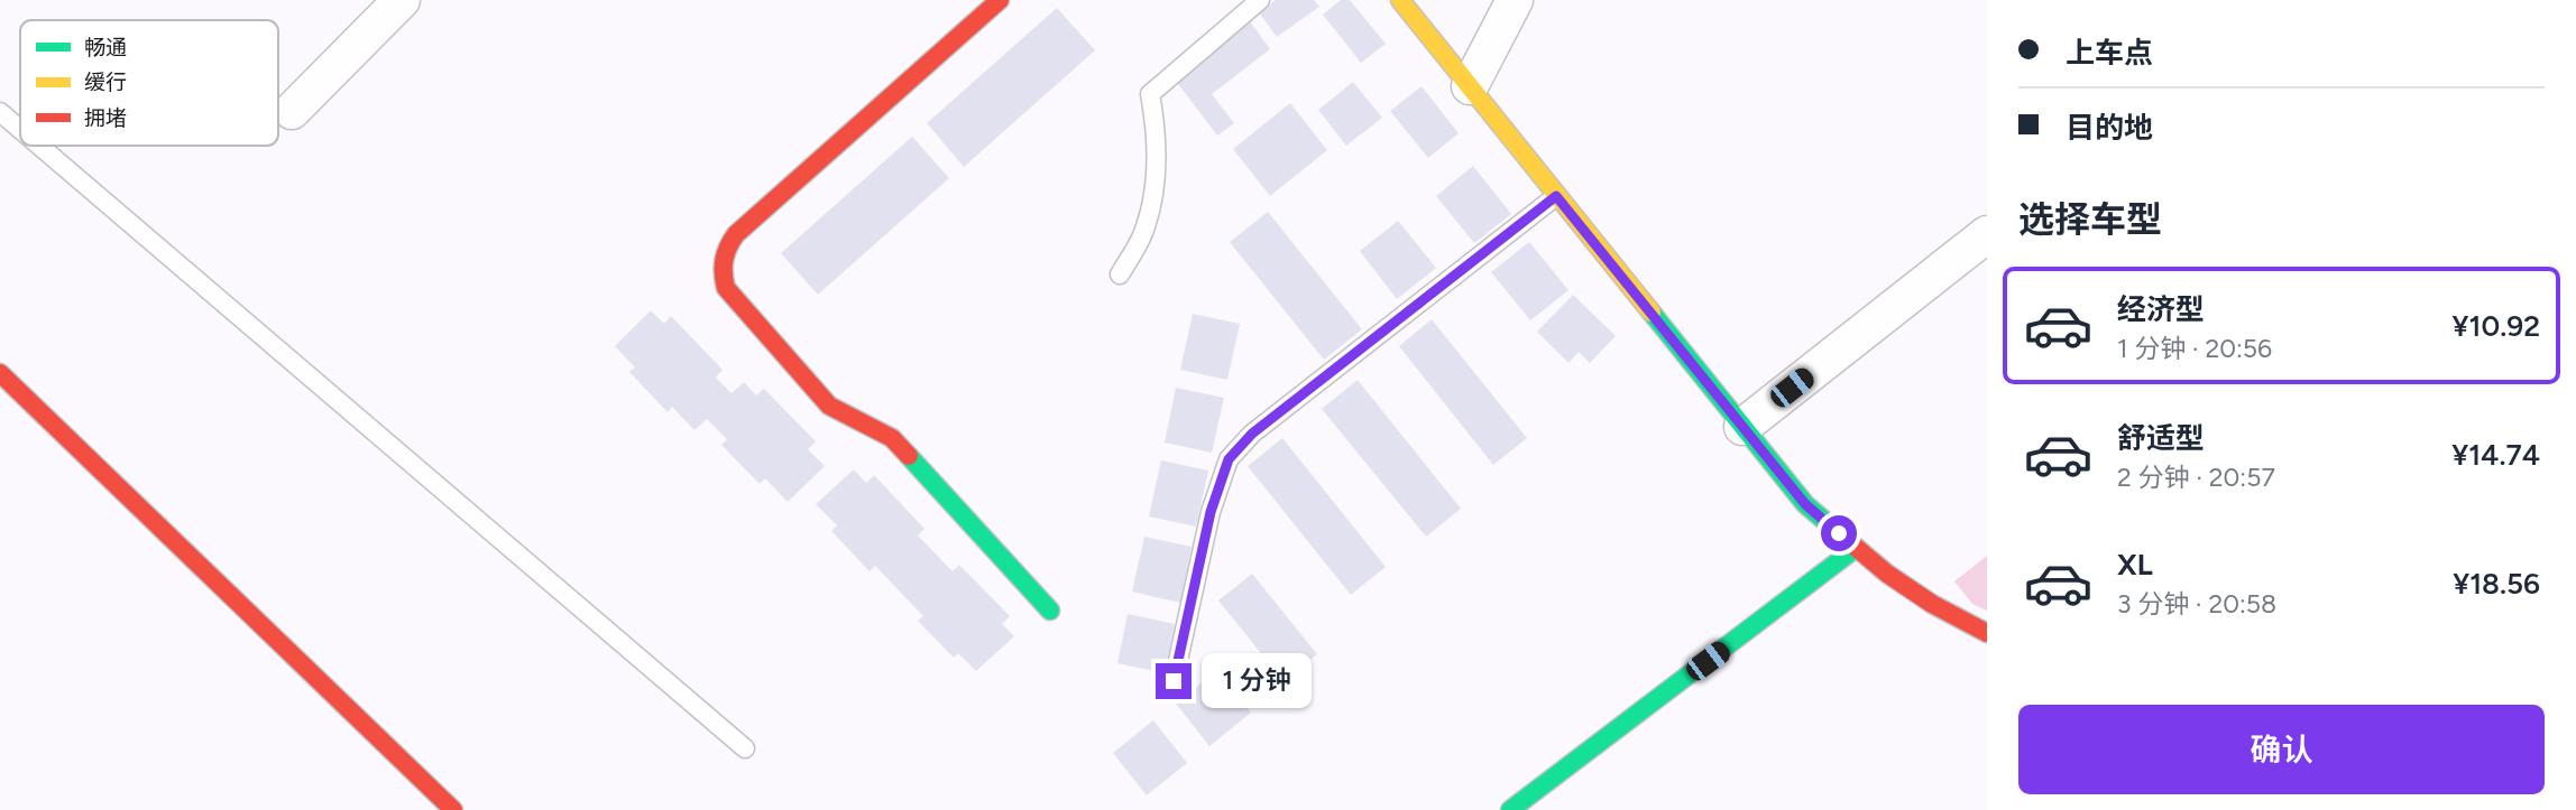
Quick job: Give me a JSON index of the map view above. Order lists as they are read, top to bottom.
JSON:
{
  "legend": ["畅通", "缓行", "拥堵"],
  "page": {
    "banner": ["上车点", "目的地"],
    "heading": "选择车型",
    "list": [
      {
        "name": "经济型",
        "note": "1 分钟 · 20:56",
        "value": "¥10.92"
      },
      {
        "name": "舒适型",
        "note": "2 分钟 · 20:57",
        "value": "¥14.74"
      },
      {
        "name": "XL",
        "note": "3 分钟 · 20:58",
        "value": "¥18.56"
      }
    ],
    "bubble": "1 分钟",
    "buttons": "确认"
  }
}
